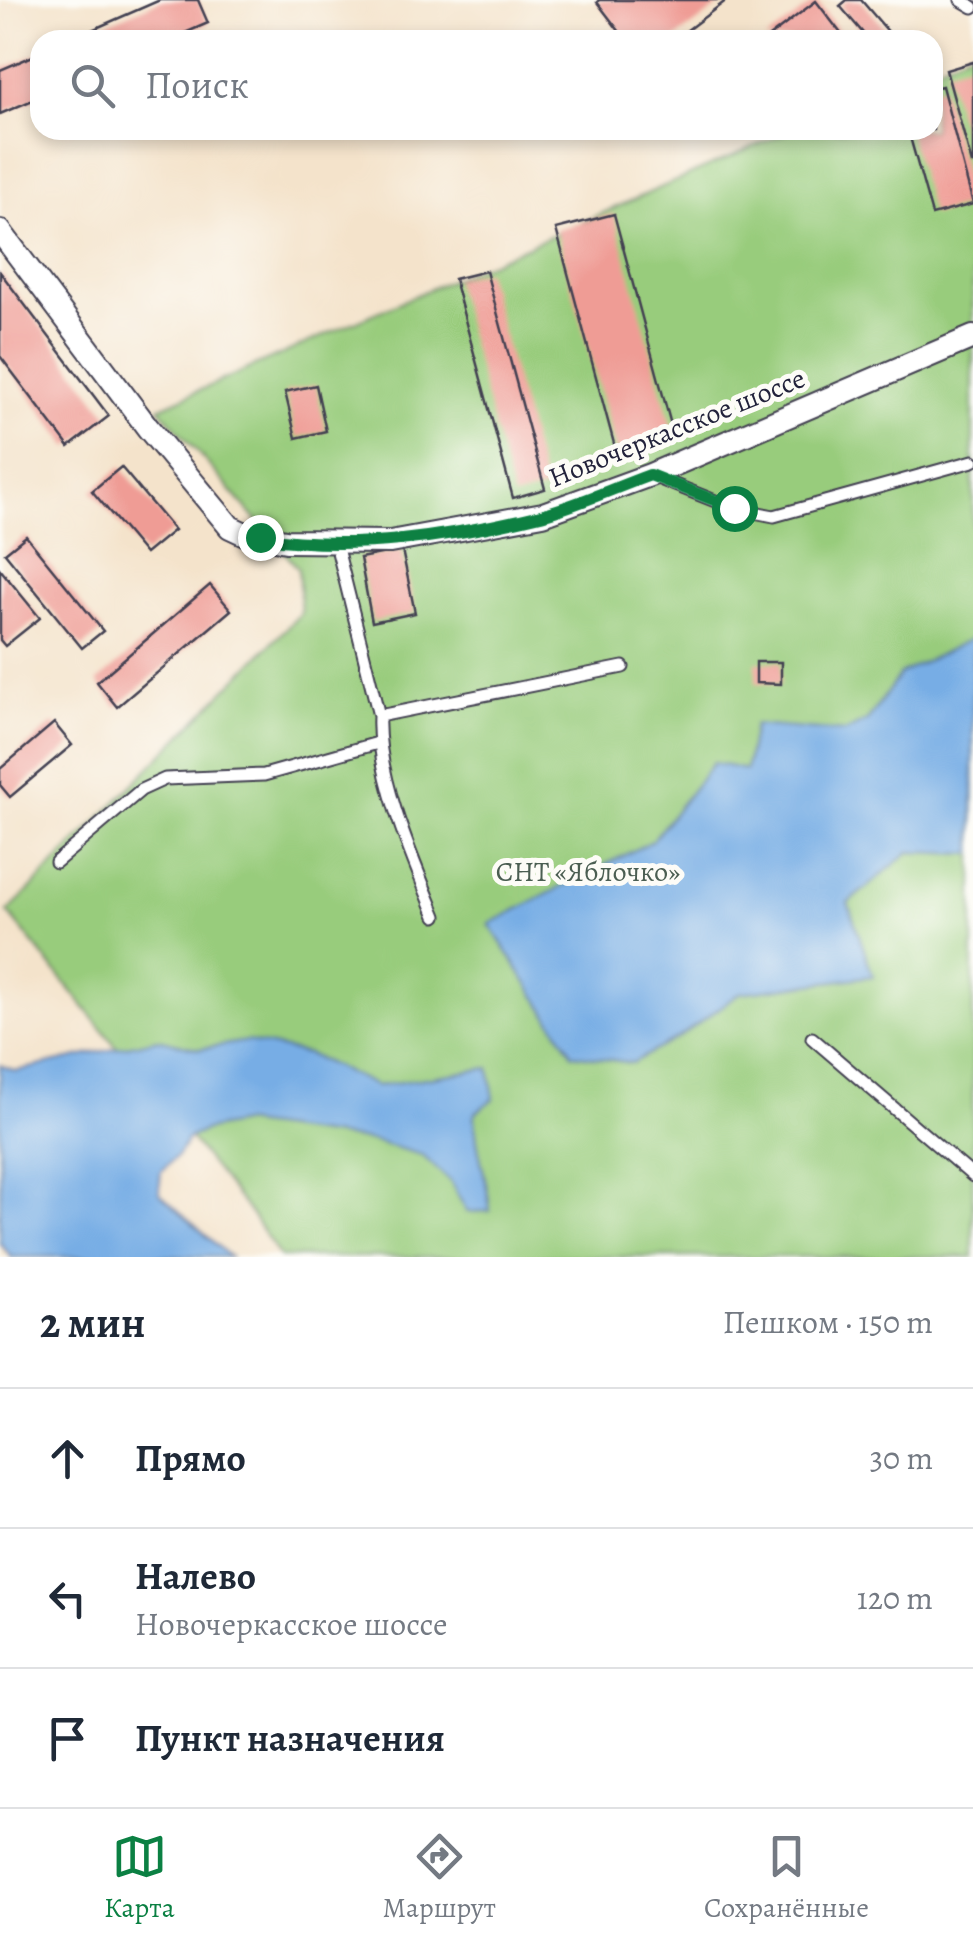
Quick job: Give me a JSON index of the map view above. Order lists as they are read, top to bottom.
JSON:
{
  "streets": {
    "street": ["Новочеркасское шоссе"]
  },
  "parks": ["СНТ «Яблочко»"],
  "page": {
    "search": "Поиск",
    "heading": ["2 мин", "Пешком · 150 m"],
    "list": [
      ["Прямо", "30 m"],
      ["Налево", "Новочеркасское шоссе", "120 m"],
      "Пункт назначения"
    ],
    "nav": ["Карта", "Маршрут", "Сохранённые"]
  }
}
